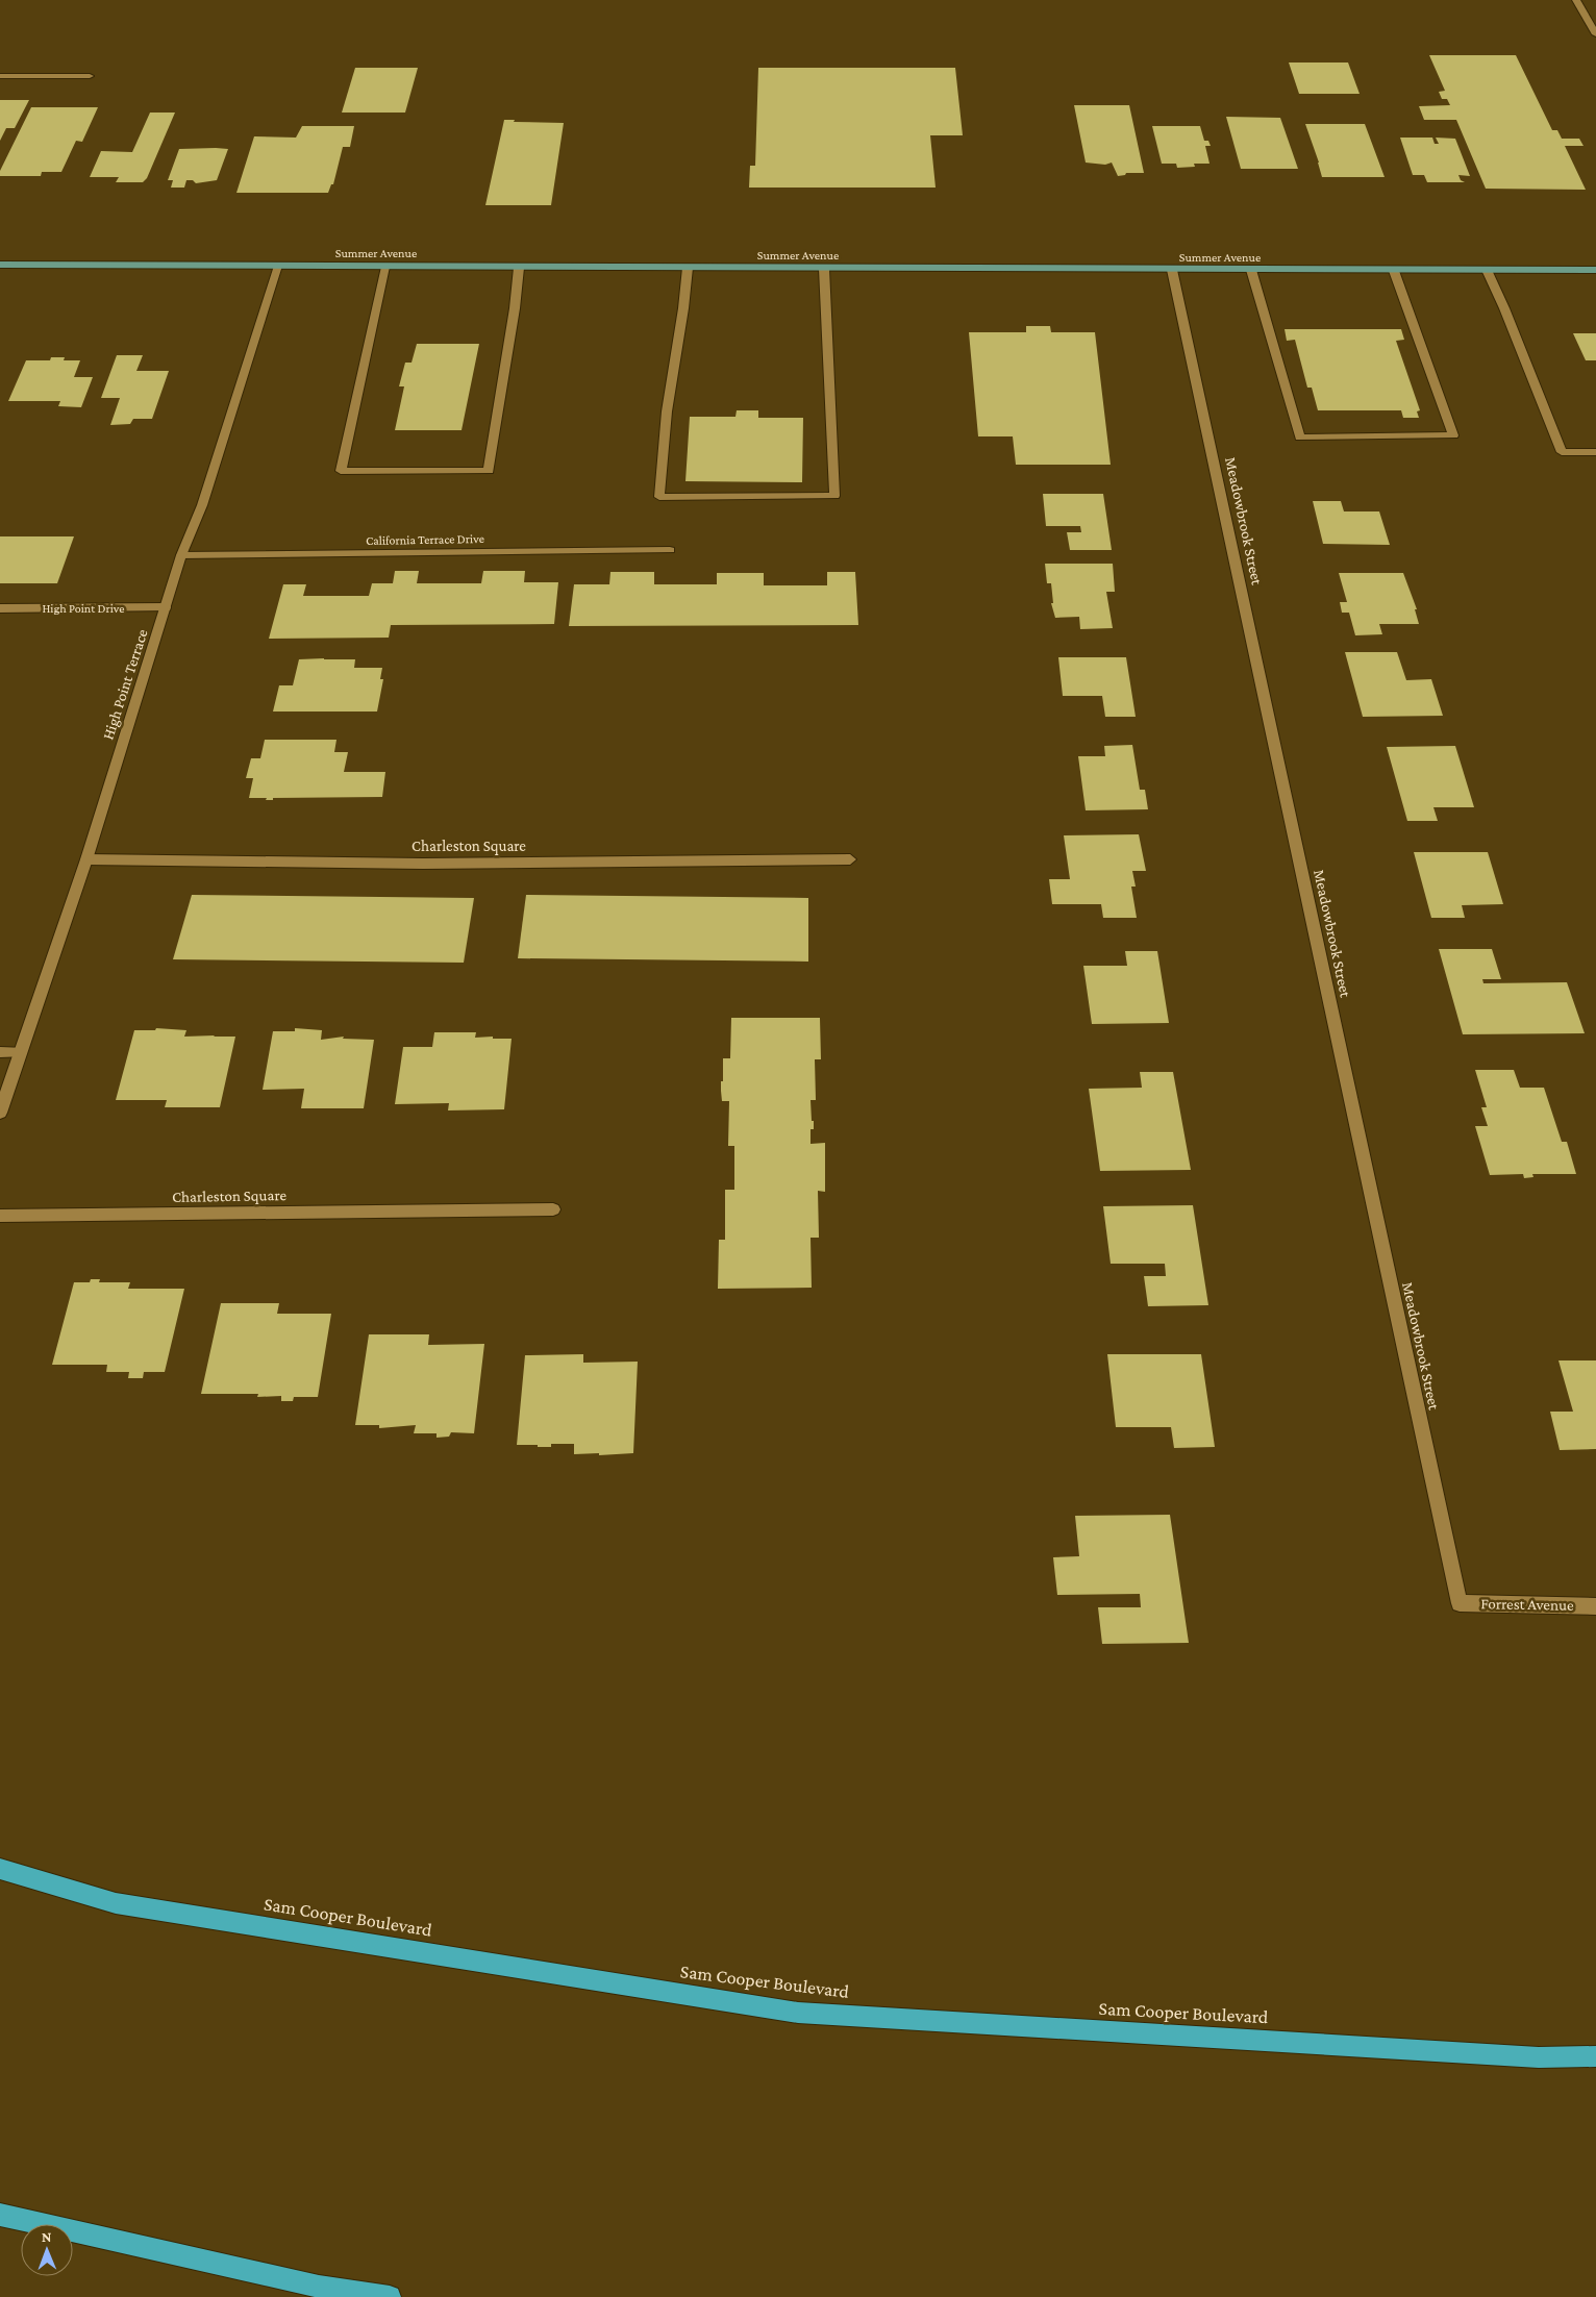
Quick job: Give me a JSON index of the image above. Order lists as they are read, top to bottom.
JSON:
{
  "streets": {
    "highway": ["Sam Cooper Boulevard"],
    "main road": ["Summer Avenue"],
    "street": [
      "Meadowbrook Street",
      "California Terrace Drive",
      "High Point Drive",
      "High Point Terrace",
      "Charleston Square",
      "Forrest Avenue"
    ]
  },
  "crossings": [
    ["Summer Avenue", "Meadowbrook Street"],
    ["Summer Avenue", "High Point Terrace"],
    ["Meadowbrook Street", "Forrest Avenue"],
    ["California Terrace Drive", "High Point Terrace"],
    ["High Point Drive", "High Point Terrace"],
    ["High Point Terrace", "Charleston Square"]
  ],
  "north": "top"
}
